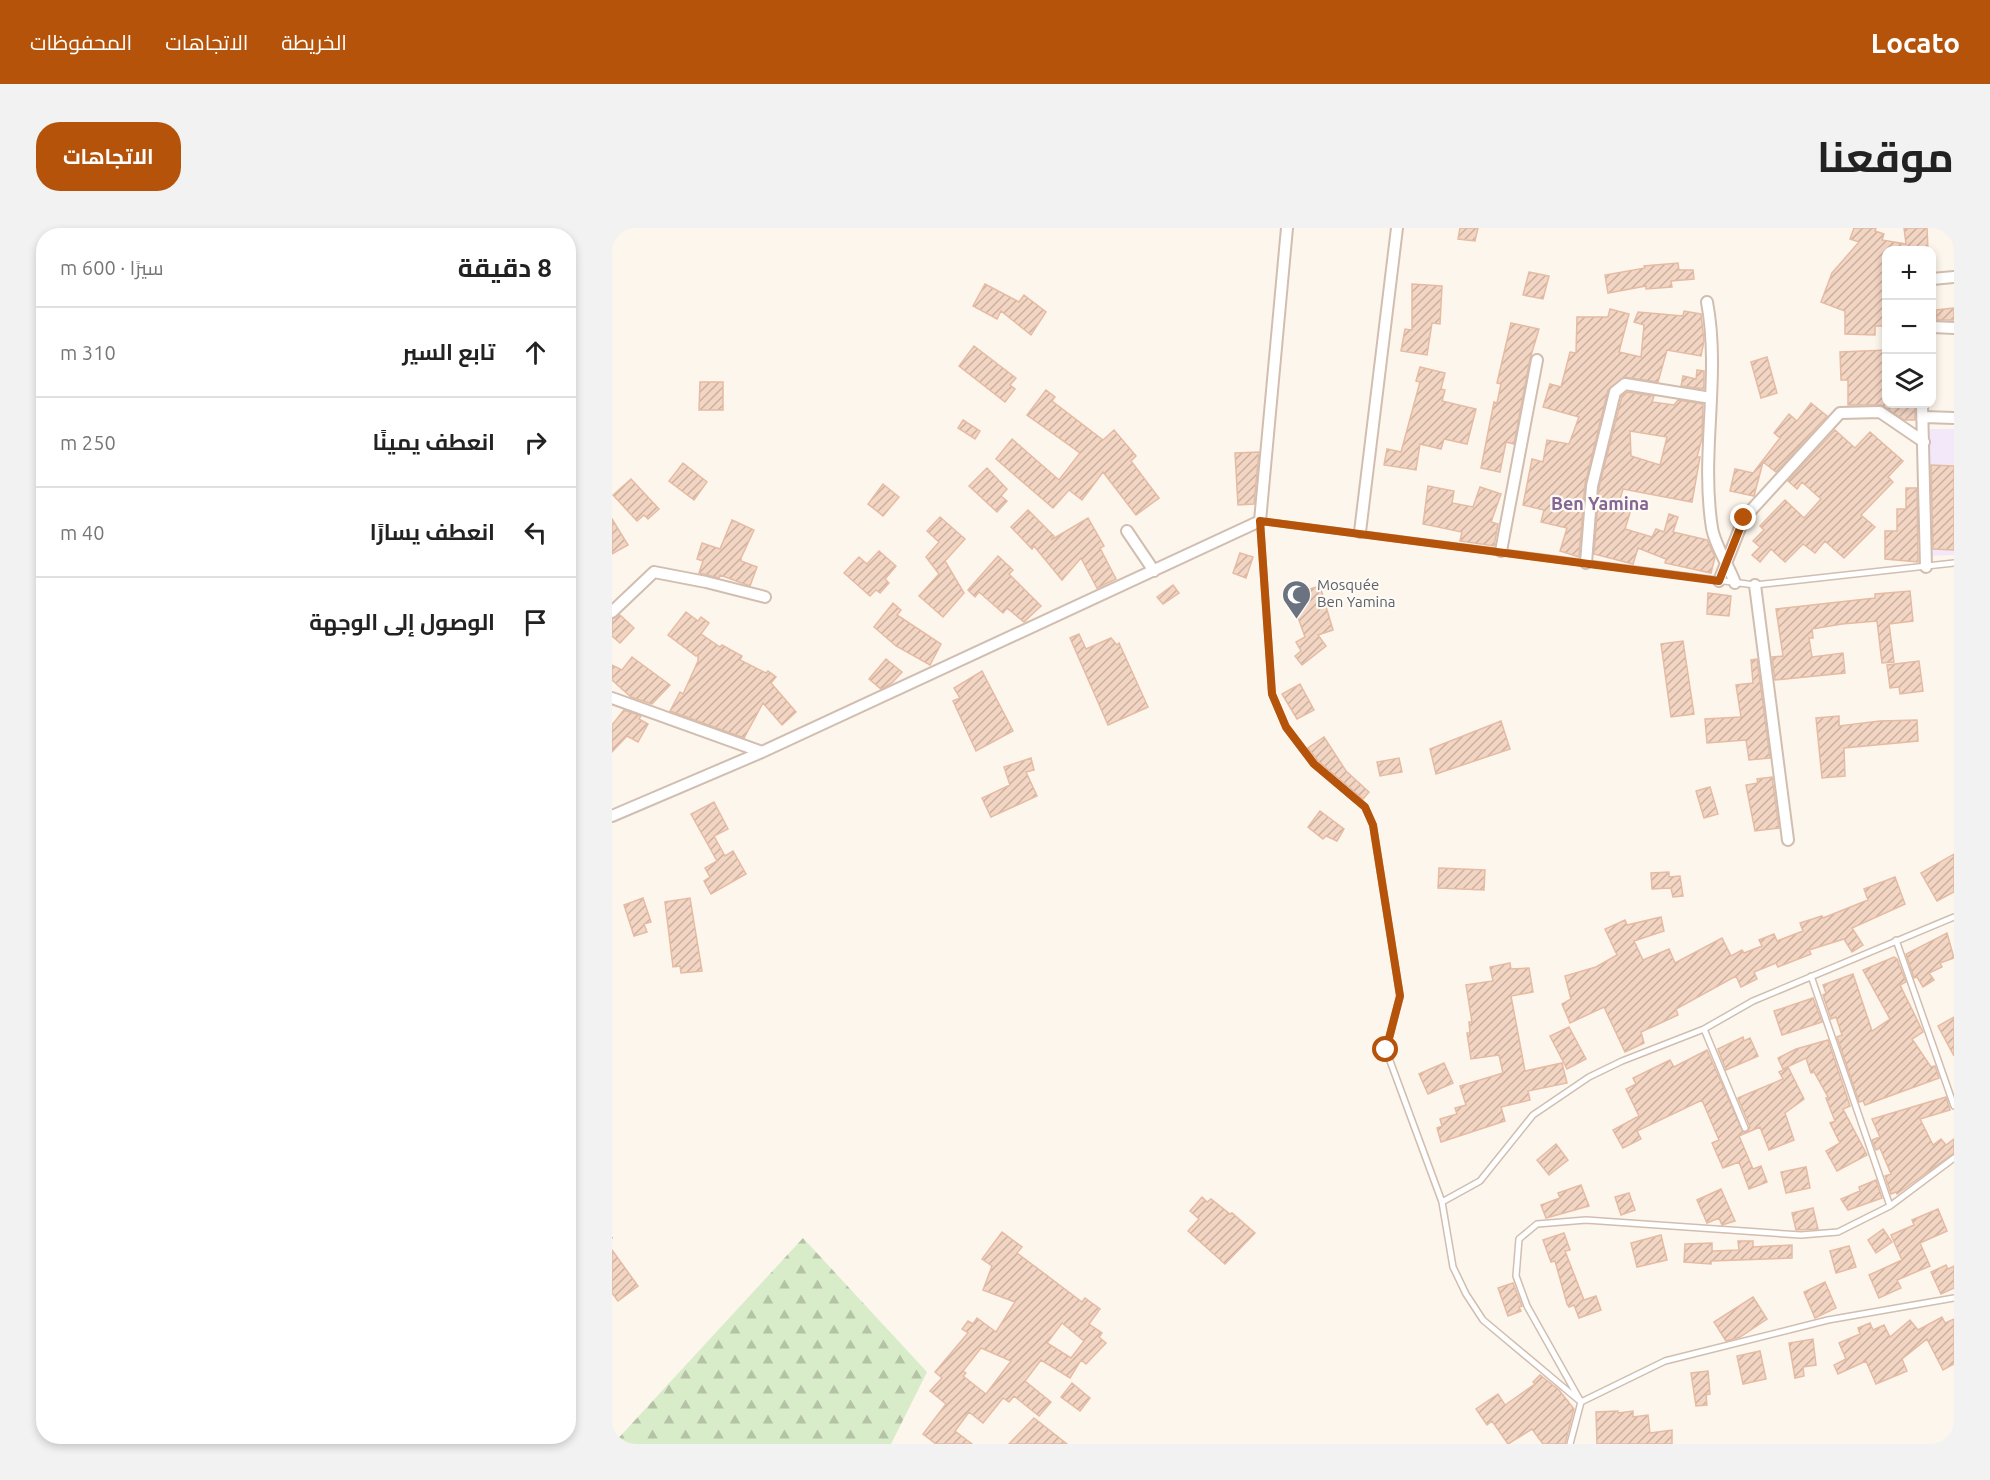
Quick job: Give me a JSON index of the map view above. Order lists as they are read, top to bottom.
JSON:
{
  "districts": ["Ben Yamina"],
  "places": {
    "mosque": ["Mosquée Ben Yamina"]
  },
  "page": {
    "header": "Locato",
    "nav": ["الخريطة", "الاتجاهات", "المحفوظات"],
    "title": "موقعنا",
    "buttons": "الاتجاهات",
    "heading": ["8 دقيقة", "سيرًا · 600 m"],
    "map_buttons": ["+", "−"],
    "list": [
      ["تابع السير", "310 m"],
      ["انعطف يمينًا", "250 m"],
      ["انعطف يسارًا", "40 m"],
      "الوصول إلى الوجهة"
    ]
  }
}
